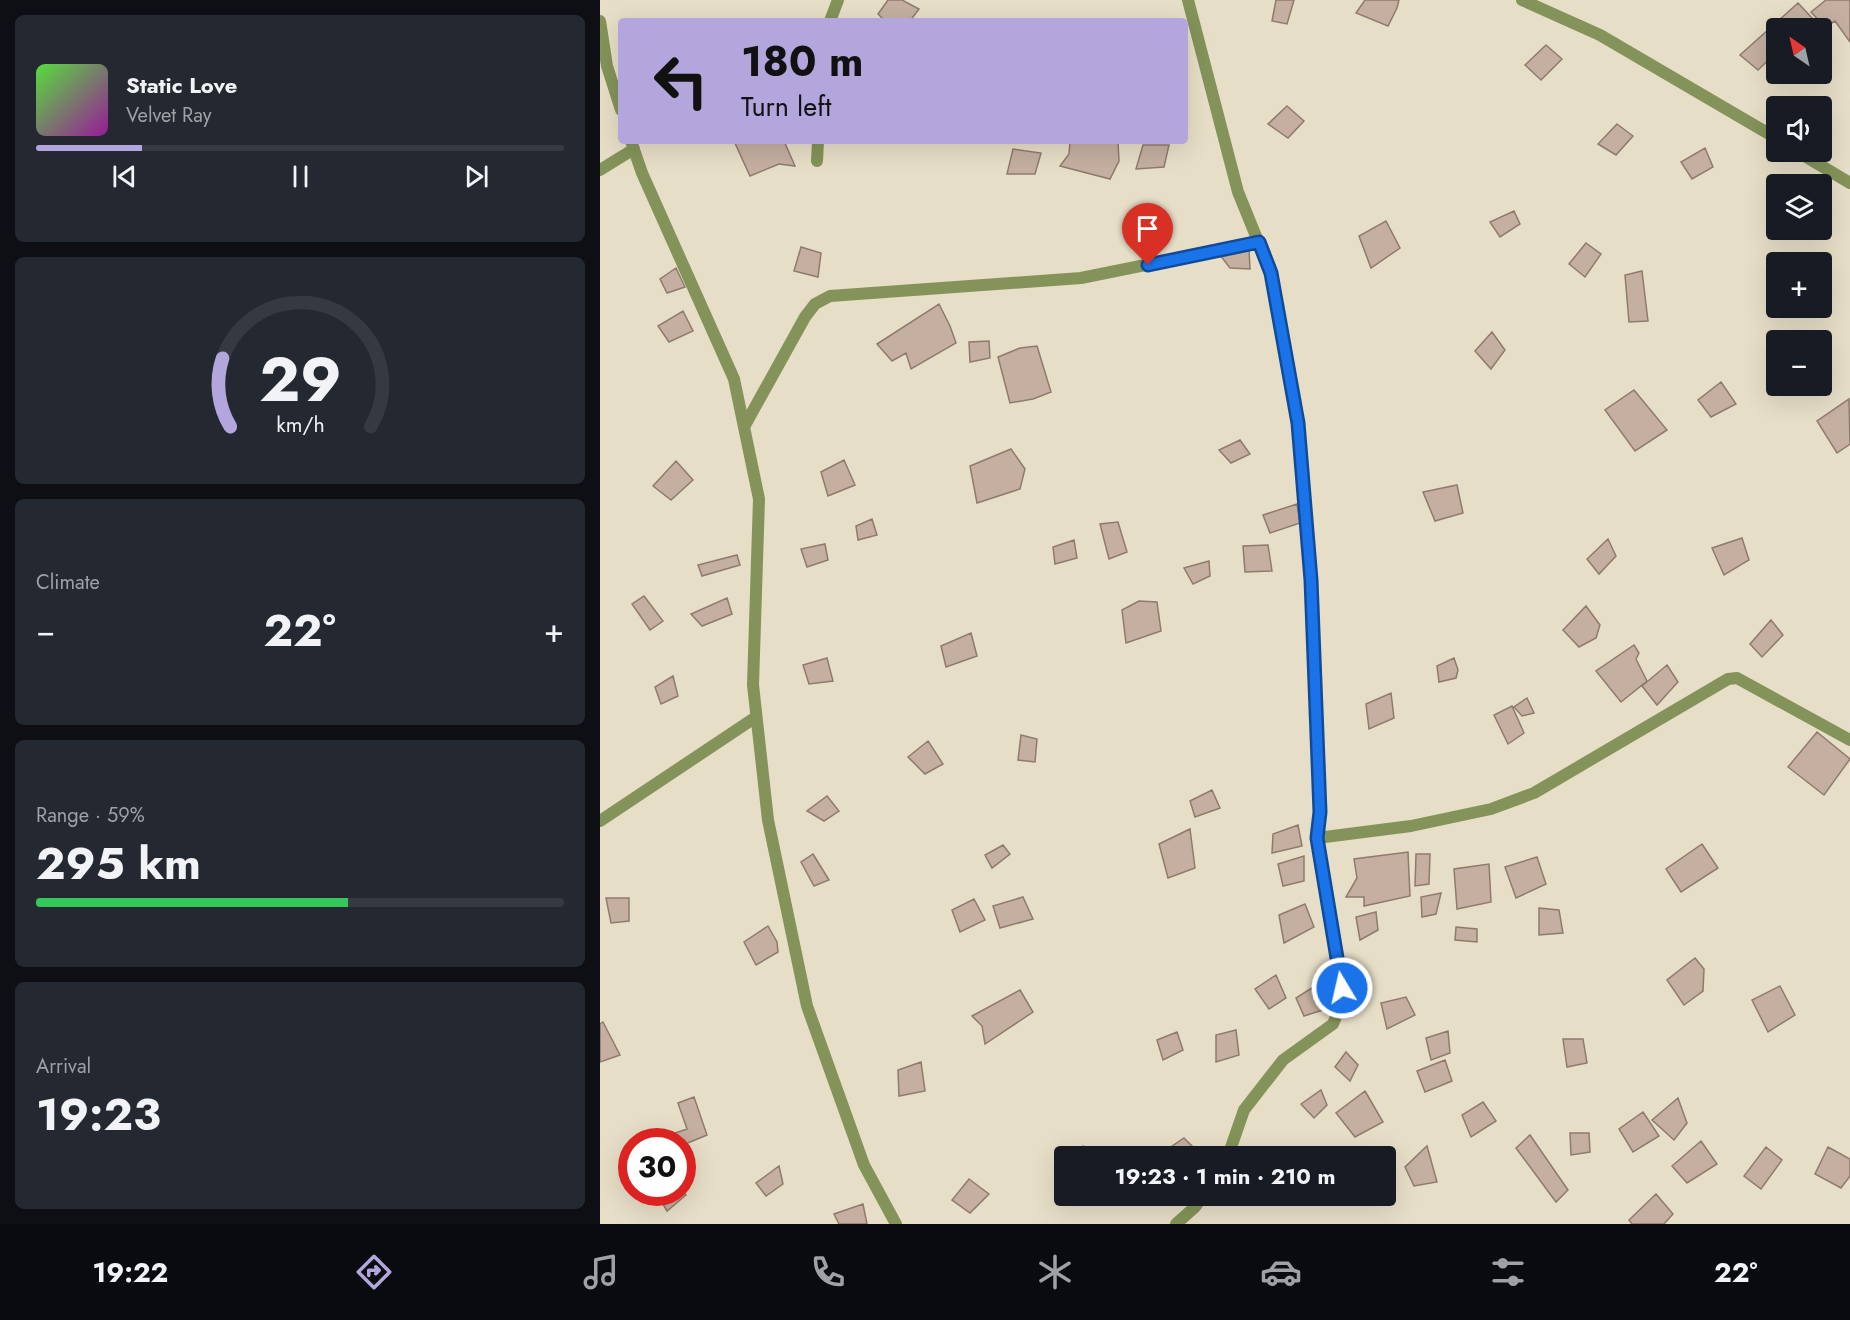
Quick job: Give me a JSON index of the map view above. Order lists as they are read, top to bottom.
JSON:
{
  "north": "top left",
  "page": {
    "map_buttons": ["+", "−"],
    "turn": ["180 m", "Turn left"],
    "song": ["Static Love", "Velvet Ray"],
    "tile": [
      "Climate",
      ["Range · 59%", "295 km"],
      ["Arrival", "19:23"]
    ],
    "heat": ["−", "22°", "+"],
    "limit": "30",
    "trip": "19:23 · 1 min · 210 m",
    "tabs": ["19:22", "22°"],
    "gauge": ["29", "km/h"]
  }
}
